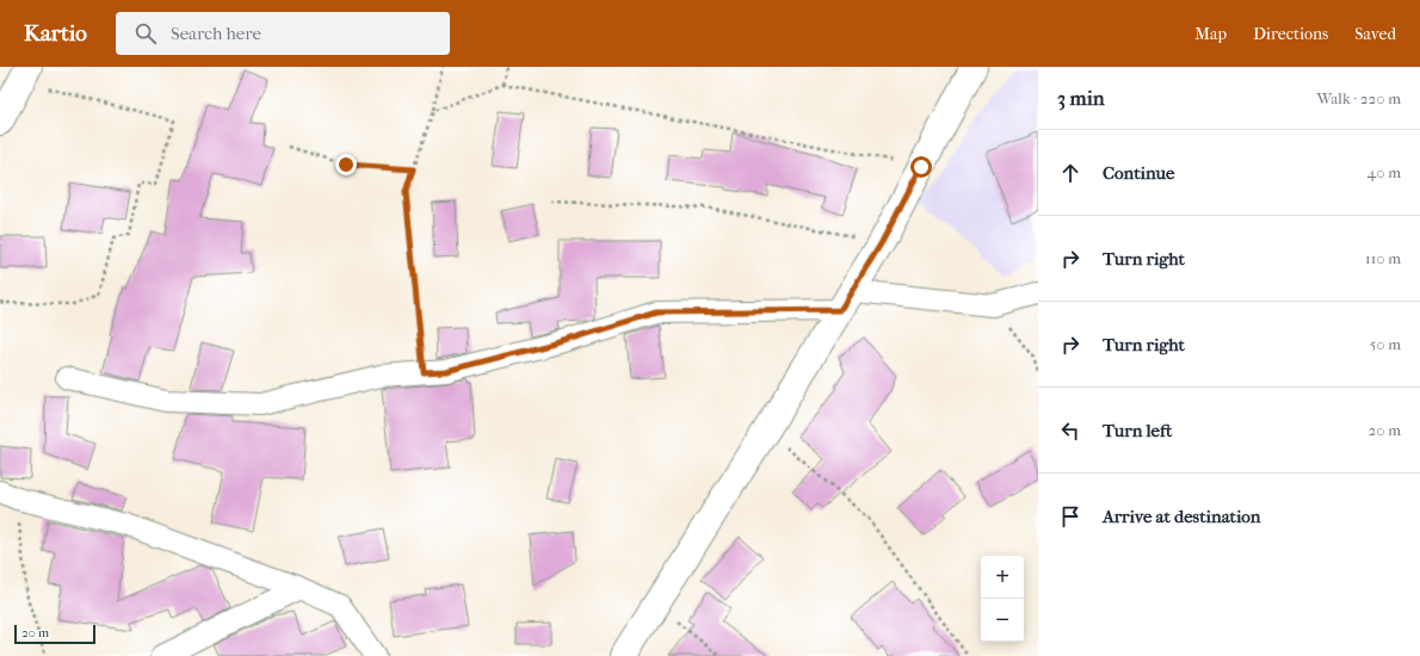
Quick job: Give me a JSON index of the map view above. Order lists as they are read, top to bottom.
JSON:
{
  "scale_bar": "20 m",
  "page": {
    "header": "Kartio",
    "search": "Search here",
    "nav": ["Map", "Directions", "Saved"],
    "heading": ["3 min", "Walk · 220 m"],
    "list": [
      ["Continue", "40 m"],
      ["Turn right", "110 m"],
      ["Turn right", "50 m"],
      ["Turn left", "20 m"],
      "Arrive at destination"
    ],
    "map_buttons": ["+", "−"],
    "scale": "20 m"
  }
}
